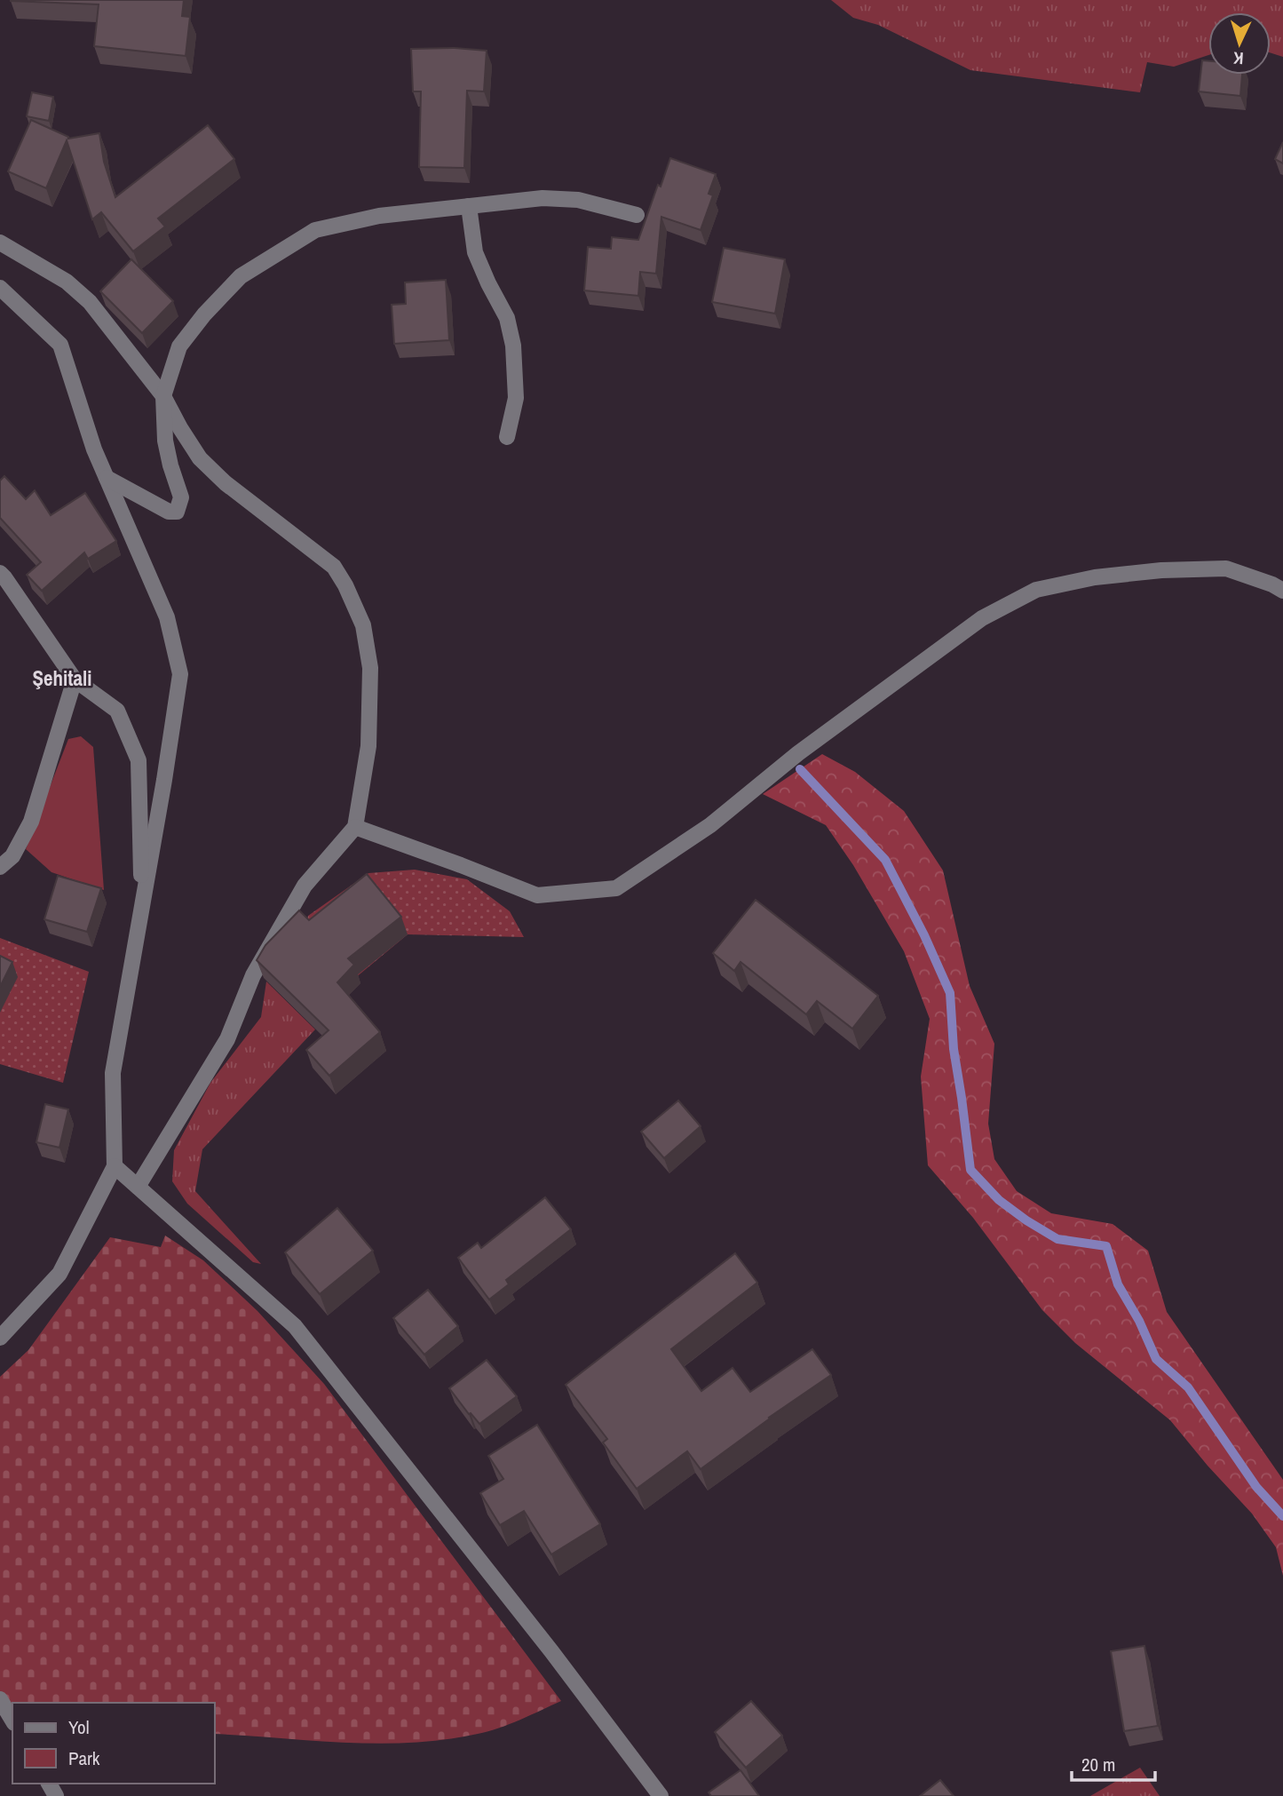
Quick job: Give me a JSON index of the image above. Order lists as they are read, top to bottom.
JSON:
{
  "districts": ["Şehitali"],
  "legend": ["Yol", "Park"],
  "scale_bar": "20 m",
  "north": "bottom"
}
